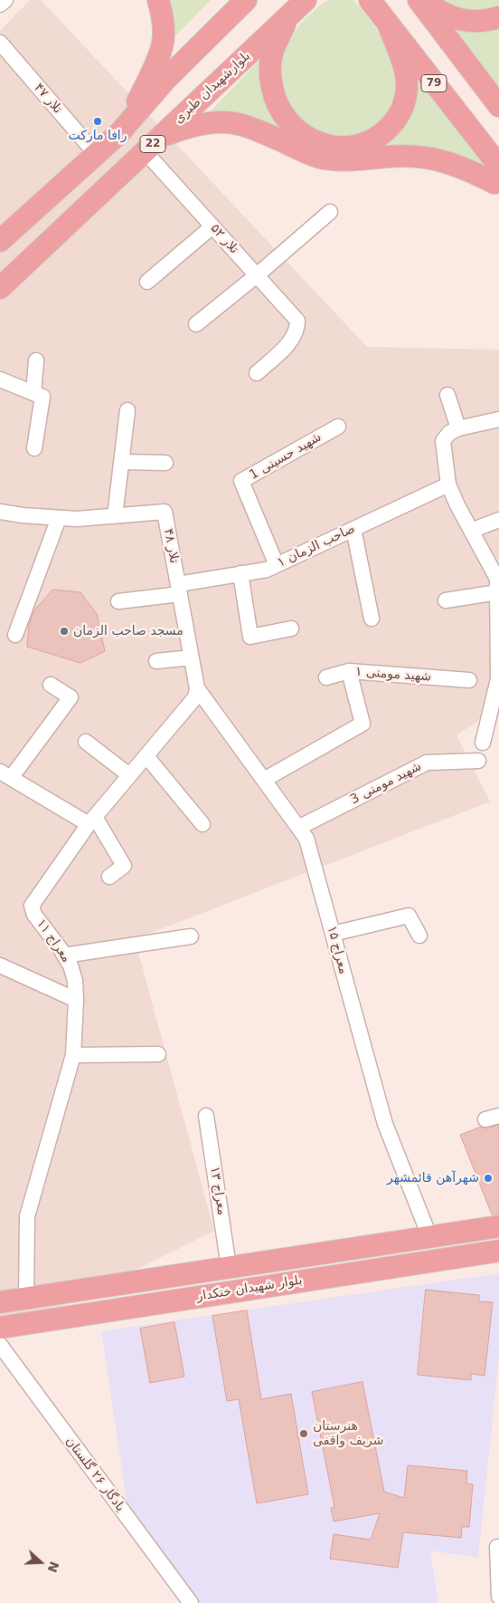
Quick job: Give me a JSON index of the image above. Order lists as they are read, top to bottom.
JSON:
{
  "streets": {
    "highway": [
      "79",
      "بلوارشهیدان طبری",
      "22",
      "بلوار شهیدان خنکدار"
    ],
    "street": [
      "تلار ۴۷",
      "تلار ۵۲",
      "شهید حسینی 1",
      "تلار ۴۸",
      "صاحب الزمان ۱",
      "شهید مومنی ۱",
      "شهید مومنی 3",
      "معراج ۱۱",
      "معراج ۱۵",
      "معراج ۱۳",
      "یادگار ۲۶ گلستان"
    ]
  },
  "crossings": [
    ["بلوارشهیدان طبری", "تلار ۵۲"],
    ["تلار ۴۷", "22"],
    ["شهید حسینی 1", "صاحب الزمان ۱"],
    ["تلار ۴۸", "صاحب الزمان ۱"],
    ["تلار ۴۸", "معراج ۱۱"],
    ["تلار ۴۸", "معراج ۱۵"],
    ["شهید مومنی ۱", "معراج ۱۵"],
    ["شهید مومنی 3", "معراج ۱۵"],
    ["معراج ۱۱", "معراج ۱۵"],
    ["معراج ۱۱", "بلوار شهیدان خنکدار"],
    ["معراج ۱۵", "بلوار شهیدان خنکدار"],
    ["معراج ۱۳", "بلوار شهیدان خنکدار"]
  ],
  "places": [
    "رافا مارکت",
    "مسجد صاحب الزمان",
    "شهرآهن قائمشهر",
    "هنرستان شریف واقفی"
  ],
  "north": "right"
}
